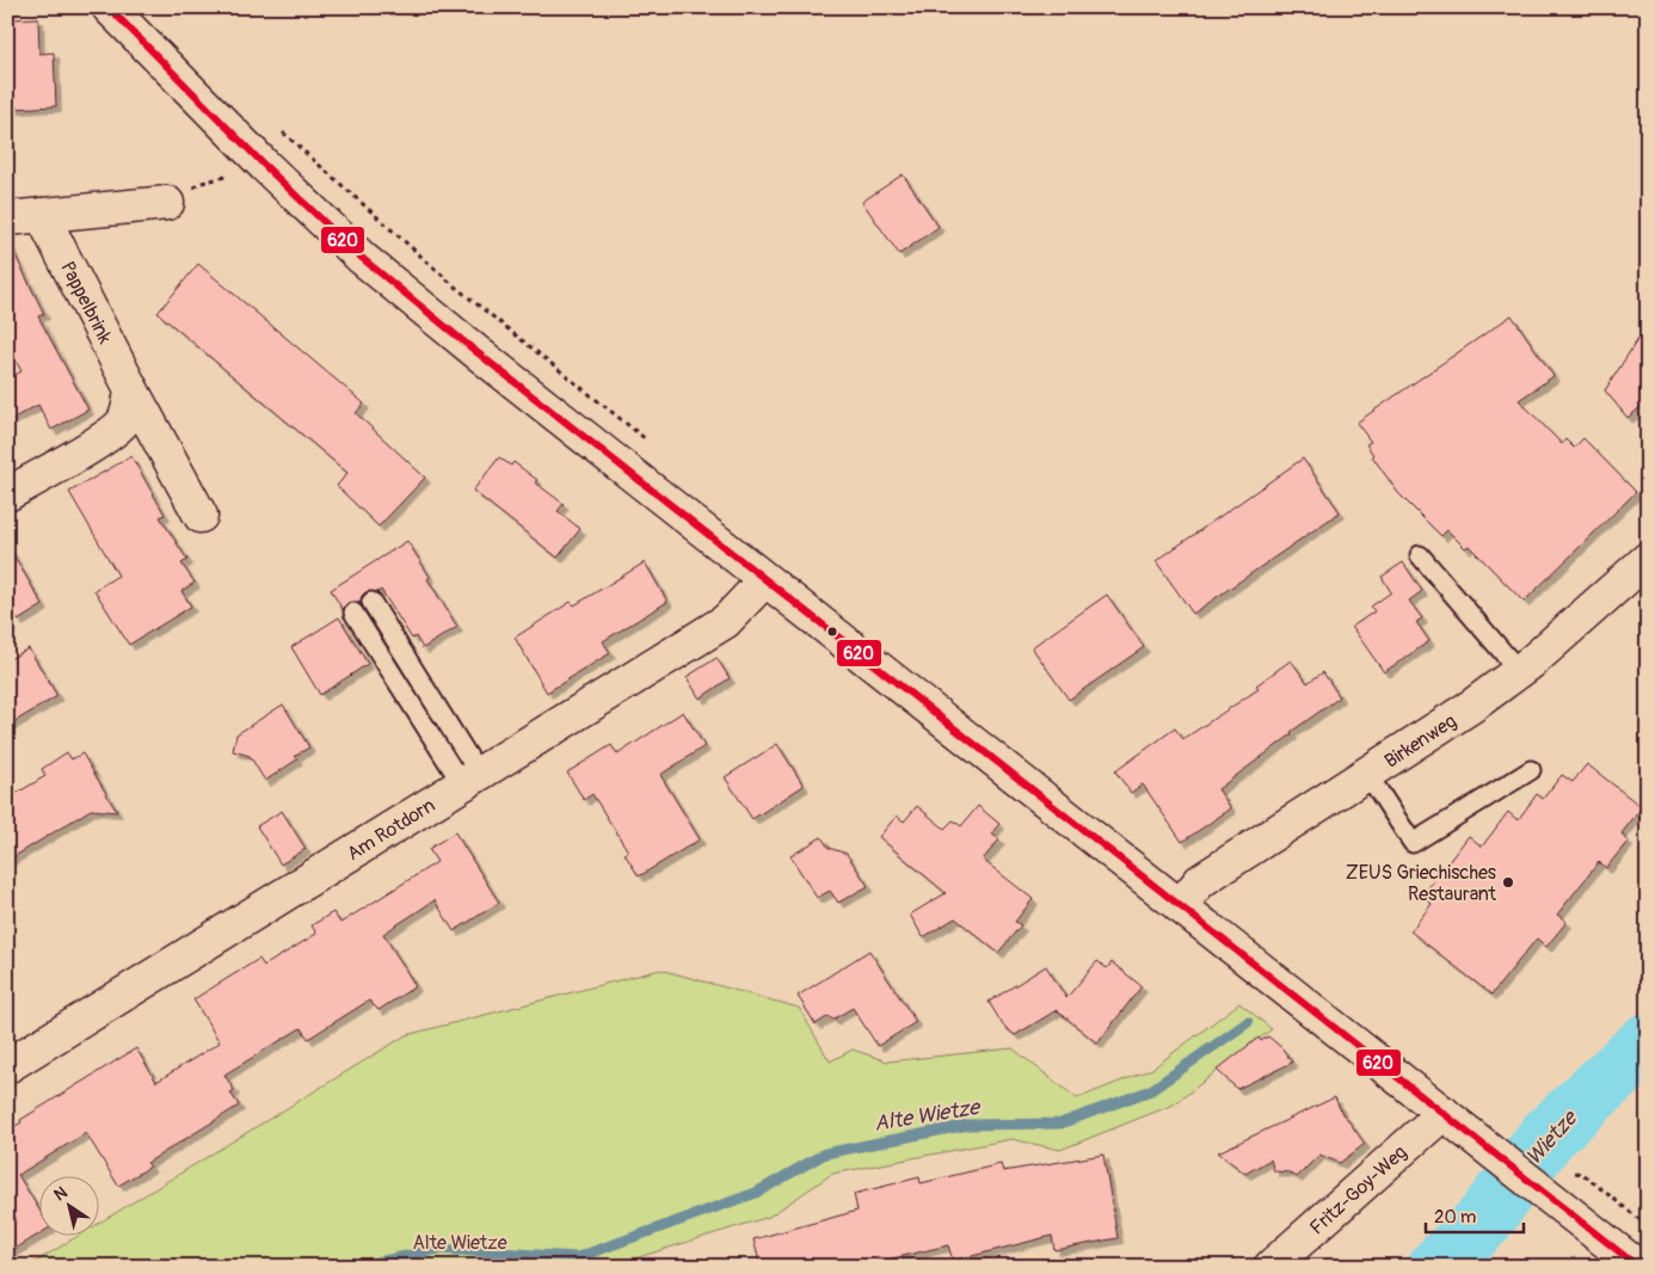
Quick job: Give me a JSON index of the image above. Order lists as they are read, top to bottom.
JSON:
{
  "streets": {
    "street": [
      "Pappelbrink",
      "Birkenweg",
      "Am Rotdorn",
      "Fritz-Goy-Weg"
    ]
  },
  "water": ["Alte Wietze", "Wietze"],
  "parks": ["Alte Wietze"],
  "places": ["ZEUS Griechisches Restaurant"],
  "lines": ["transit line 620"],
  "scale_bar": "20 m",
  "north": "top left"
}
